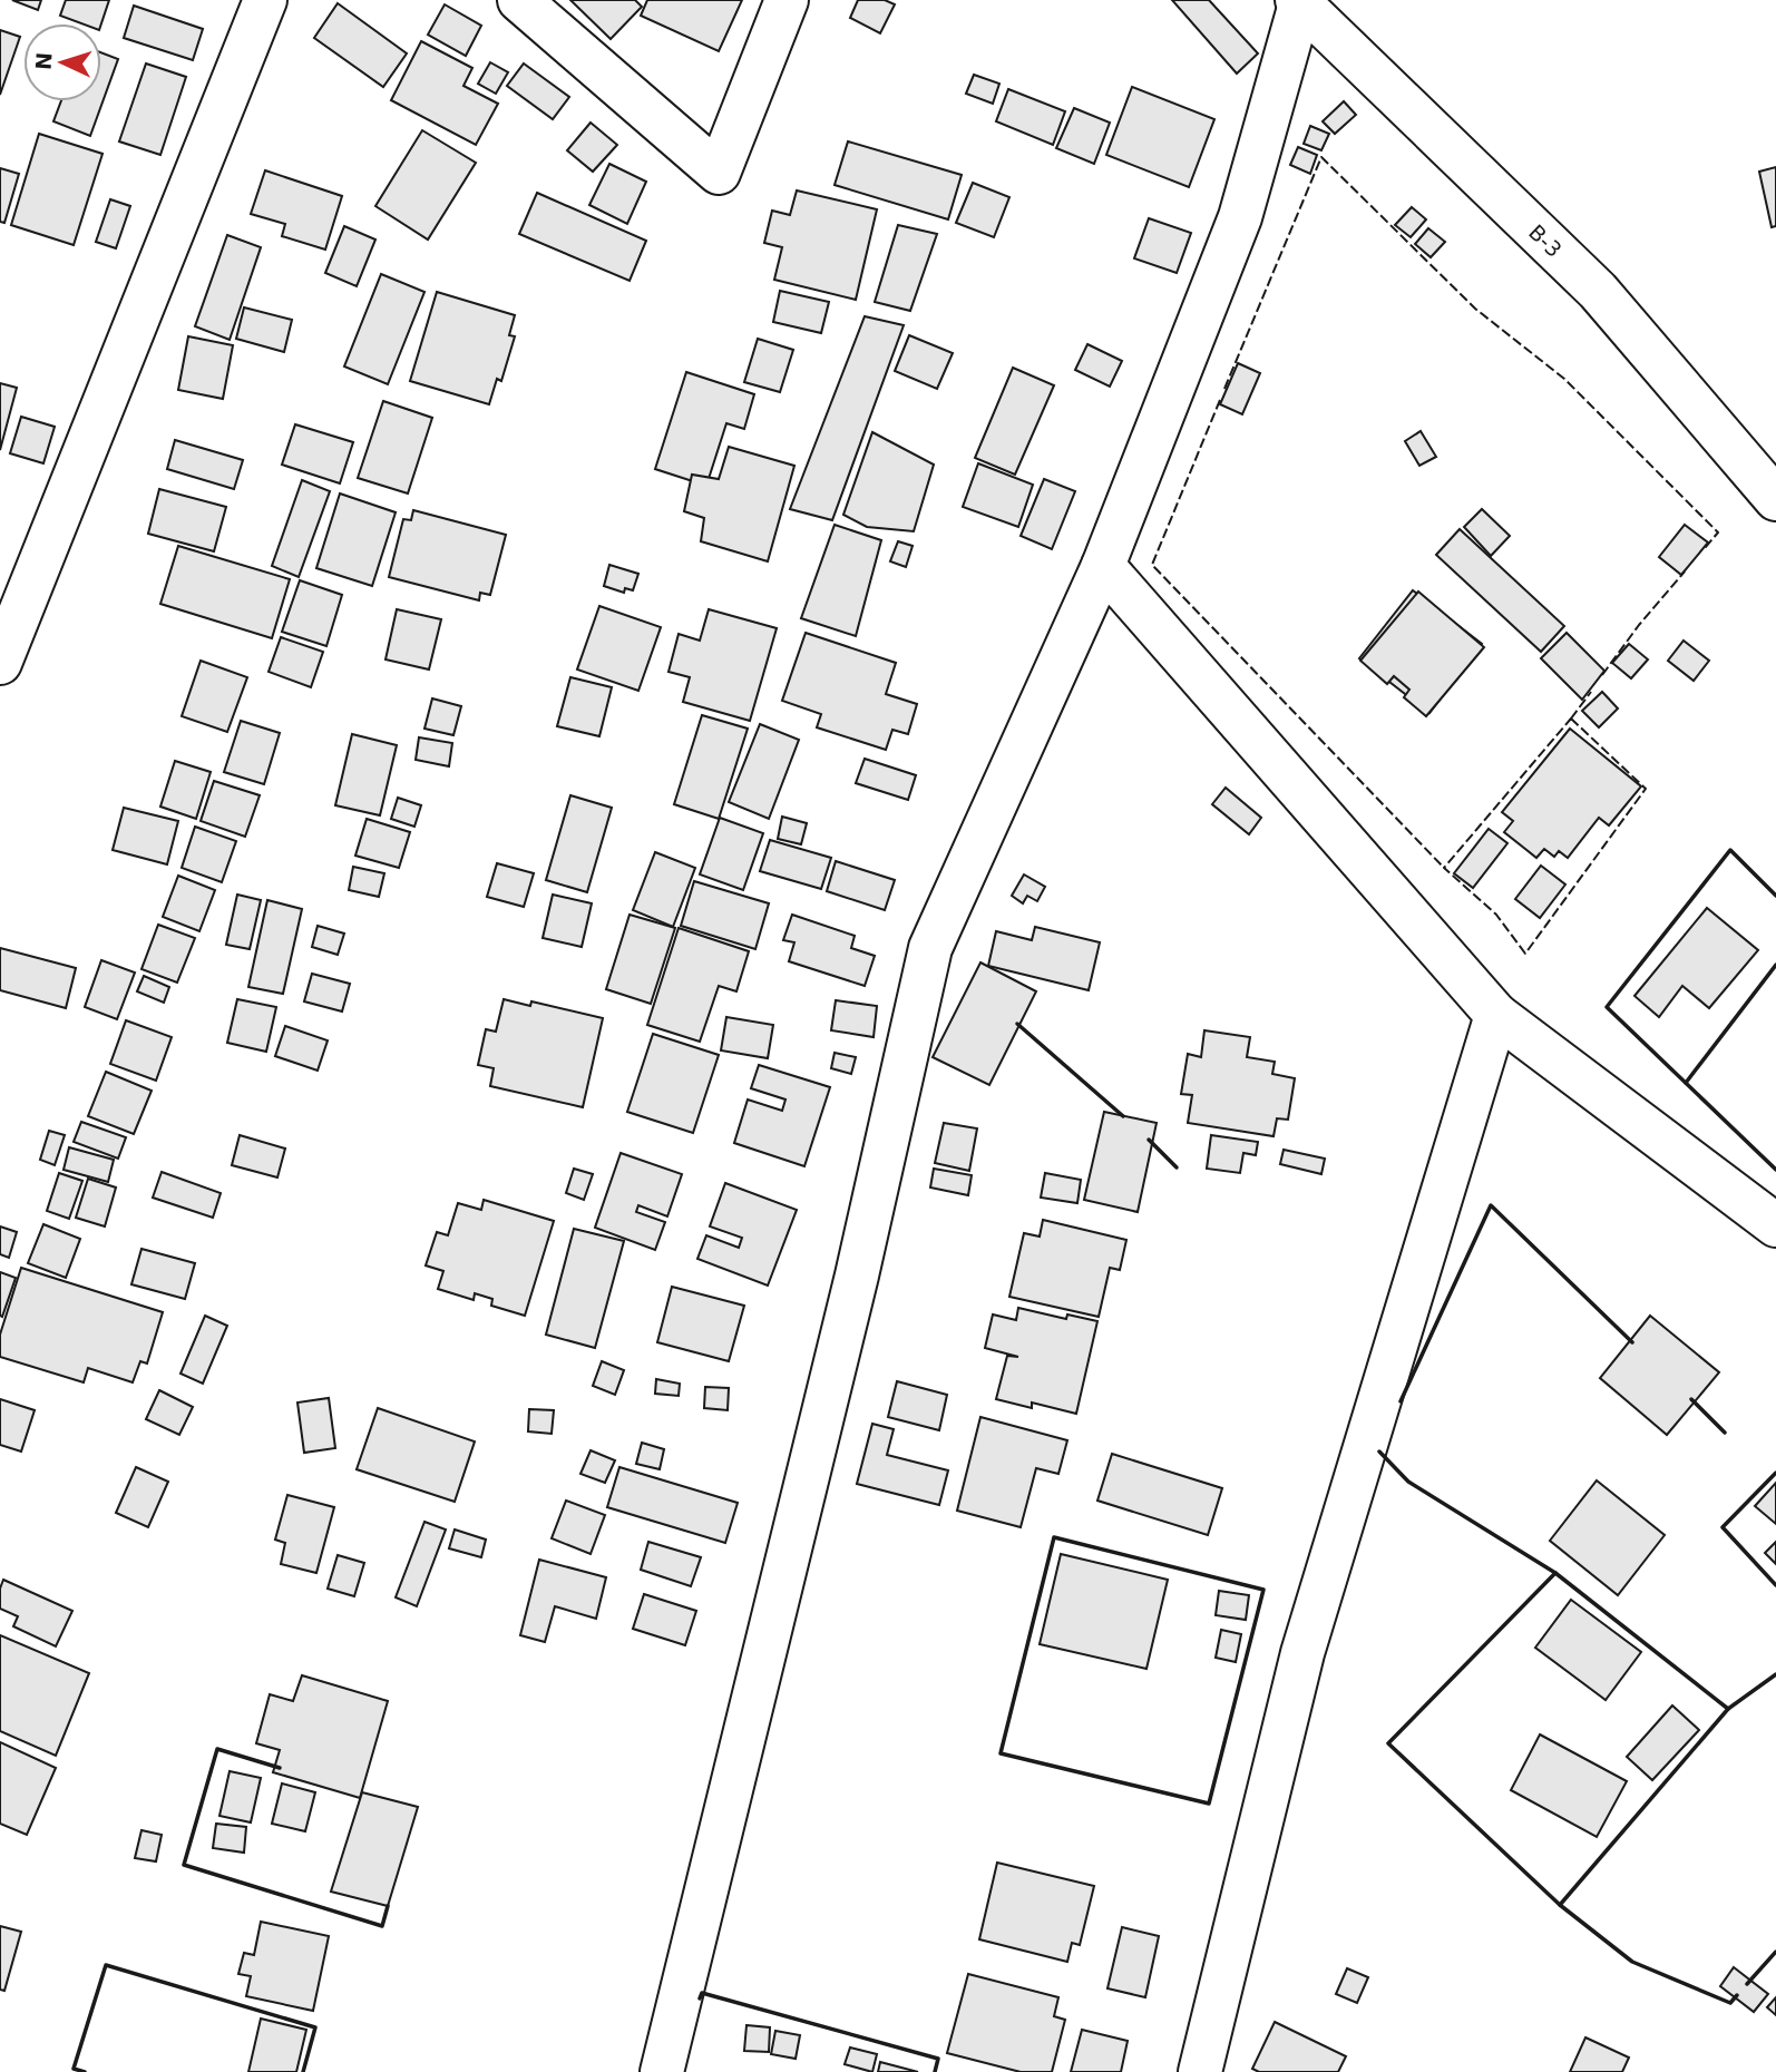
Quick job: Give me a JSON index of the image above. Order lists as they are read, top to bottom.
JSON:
{
  "streets": {
    "street": ["B-3"]
  },
  "north": "left"
}
